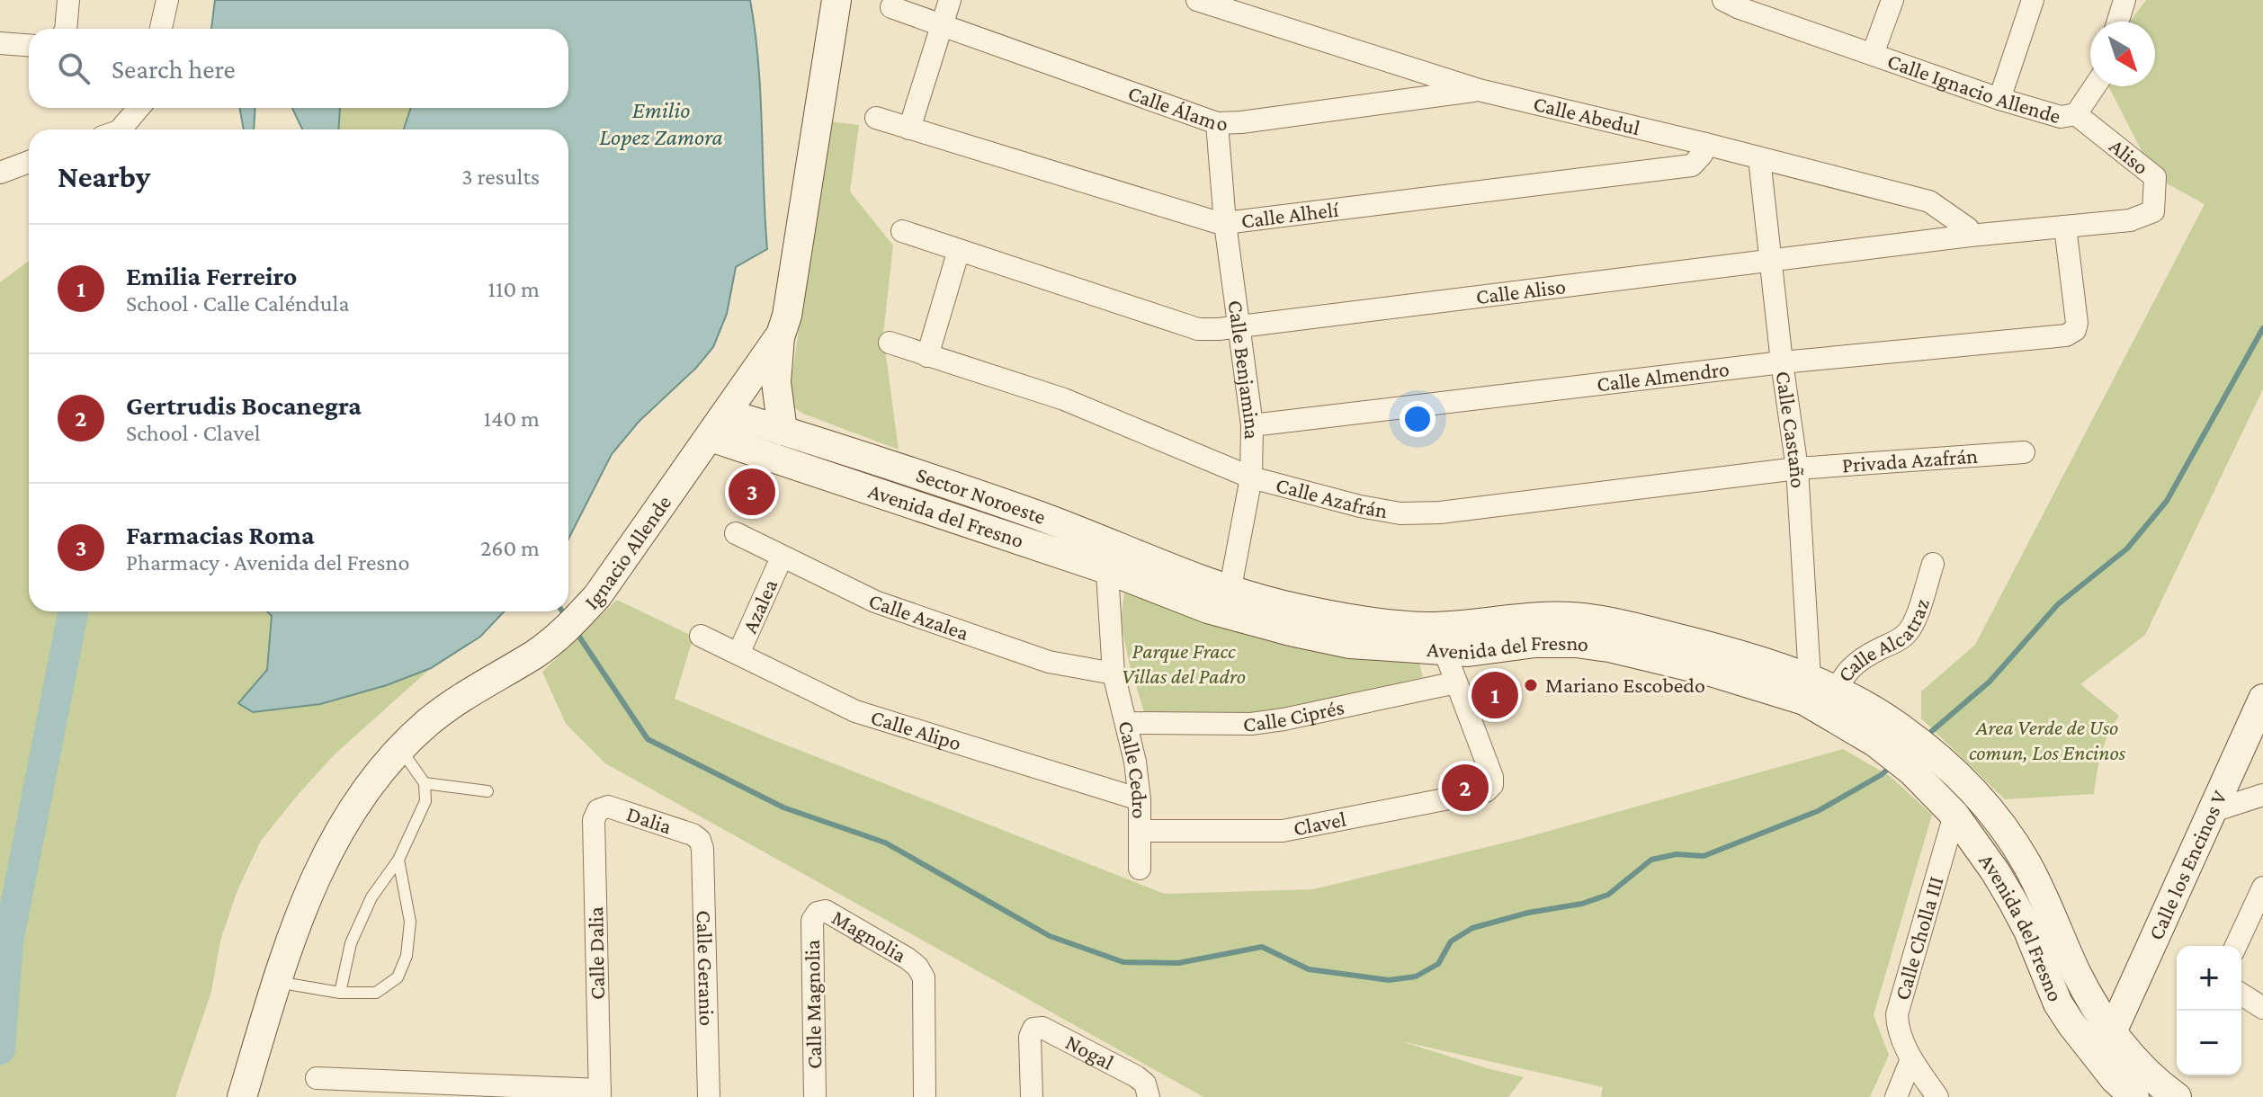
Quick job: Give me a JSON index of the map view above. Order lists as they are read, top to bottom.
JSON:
{
  "streets": {
    "street": [
      "Calle Ignacio Allende",
      "Calle Álamo",
      "Calle Abedul",
      "Aliso",
      "Calle Alhelí",
      "Calle Aliso",
      "Calle Benjamina",
      "Calle Almendro",
      "Calle Castaño",
      "Privada Azafrán",
      "Sector Noroeste",
      "Calle Azafrán",
      "Avenida del Fresno",
      "Ignacio Allende",
      "Azalea",
      "Calle Azalea",
      "Calle Alcatraz",
      "Calle Ciprés",
      "Calle Alipo",
      "Calle Cedro",
      "Dalia",
      "Clavel",
      "Calle los Encinos V",
      "Magnolia",
      "Calle Cholla III",
      "Calle Dalia",
      "Calle Geranio",
      "Calle Magnolia",
      "Nogal"
    ]
  },
  "crossings": [
    ["Calle Ignacio Allende", "Aliso"],
    ["Calle Álamo", "Calle Abedul"],
    ["Calle Álamo", "Calle Benjamina"],
    ["Calle Abedul", "Calle Alhelí"],
    ["Calle Abedul", "Calle Aliso"],
    ["Calle Abedul", "Calle Castaño"],
    ["Aliso", "Calle Aliso"],
    ["Calle Alhelí", "Calle Benjamina"],
    ["Calle Aliso", "Calle Benjamina"],
    ["Calle Aliso", "Calle Almendro"],
    ["Calle Aliso", "Calle Castaño"],
    ["Calle Benjamina", "Calle Almendro"],
    ["Calle Benjamina", "Sector Noroeste"],
    ["Calle Benjamina", "Calle Azafrán"],
    ["Calle Benjamina", "Avenida del Fresno"],
    ["Calle Almendro", "Calle Castaño"],
    ["Calle Castaño", "Privada Azafrán"],
    ["Calle Castaño", "Calle Azafrán"],
    ["Calle Castaño", "Avenida del Fresno"],
    ["Calle Castaño", "Calle Alcatraz"],
    ["Privada Azafrán", "Calle Azafrán"],
    ["Sector Noroeste", "Avenida del Fresno"],
    ["Sector Noroeste", "Ignacio Allende"],
    ["Sector Noroeste", "Calle Cedro"],
    ["Avenida del Fresno", "Ignacio Allende"],
    ["Avenida del Fresno", "Calle Alcatraz"],
    ["Avenida del Fresno", "Calle Cedro"],
    ["Avenida del Fresno", "Calle los Encinos V"],
    ["Avenida del Fresno", "Calle Cholla III"],
    ["Azalea", "Calle Azalea"],
    ["Azalea", "Calle Alipo"],
    ["Calle Azalea", "Calle Cedro"],
    ["Calle Ciprés", "Calle Cedro"],
    ["Calle Ciprés", "Clavel"],
    ["Calle Alipo", "Calle Cedro"],
    ["Calle Cedro", "Clavel"],
    ["Dalia", "Calle Dalia"],
    ["Dalia", "Calle Geranio"],
    ["Magnolia", "Calle Magnolia"]
  ],
  "water": ["Emilio Lopez Zamora"],
  "parks": ["Parque Fracc Villas del Padro", "Area Verde de Uso comun, Los Encinos"],
  "places": ["Mariano Escobedo"],
  "north": "bottom right",
  "page": {
    "search": "Search here",
    "heading": ["Nearby", "3 results"],
    "list": [
      {
        "mark": "1",
        "name": "Emilia Ferreiro",
        "note": "School · Calle Caléndula",
        "value": "110 m"
      },
      {
        "mark": "2",
        "name": "Gertrudis Bocanegra",
        "note": "School · Clavel",
        "value": "140 m"
      },
      {
        "mark": "3",
        "name": "Farmacias Roma",
        "note": "Pharmacy · Avenida del Fresno",
        "value": "260 m"
      }
    ],
    "pins": ["3", "1", "2"],
    "map_buttons": ["+", "−"]
  }
}
